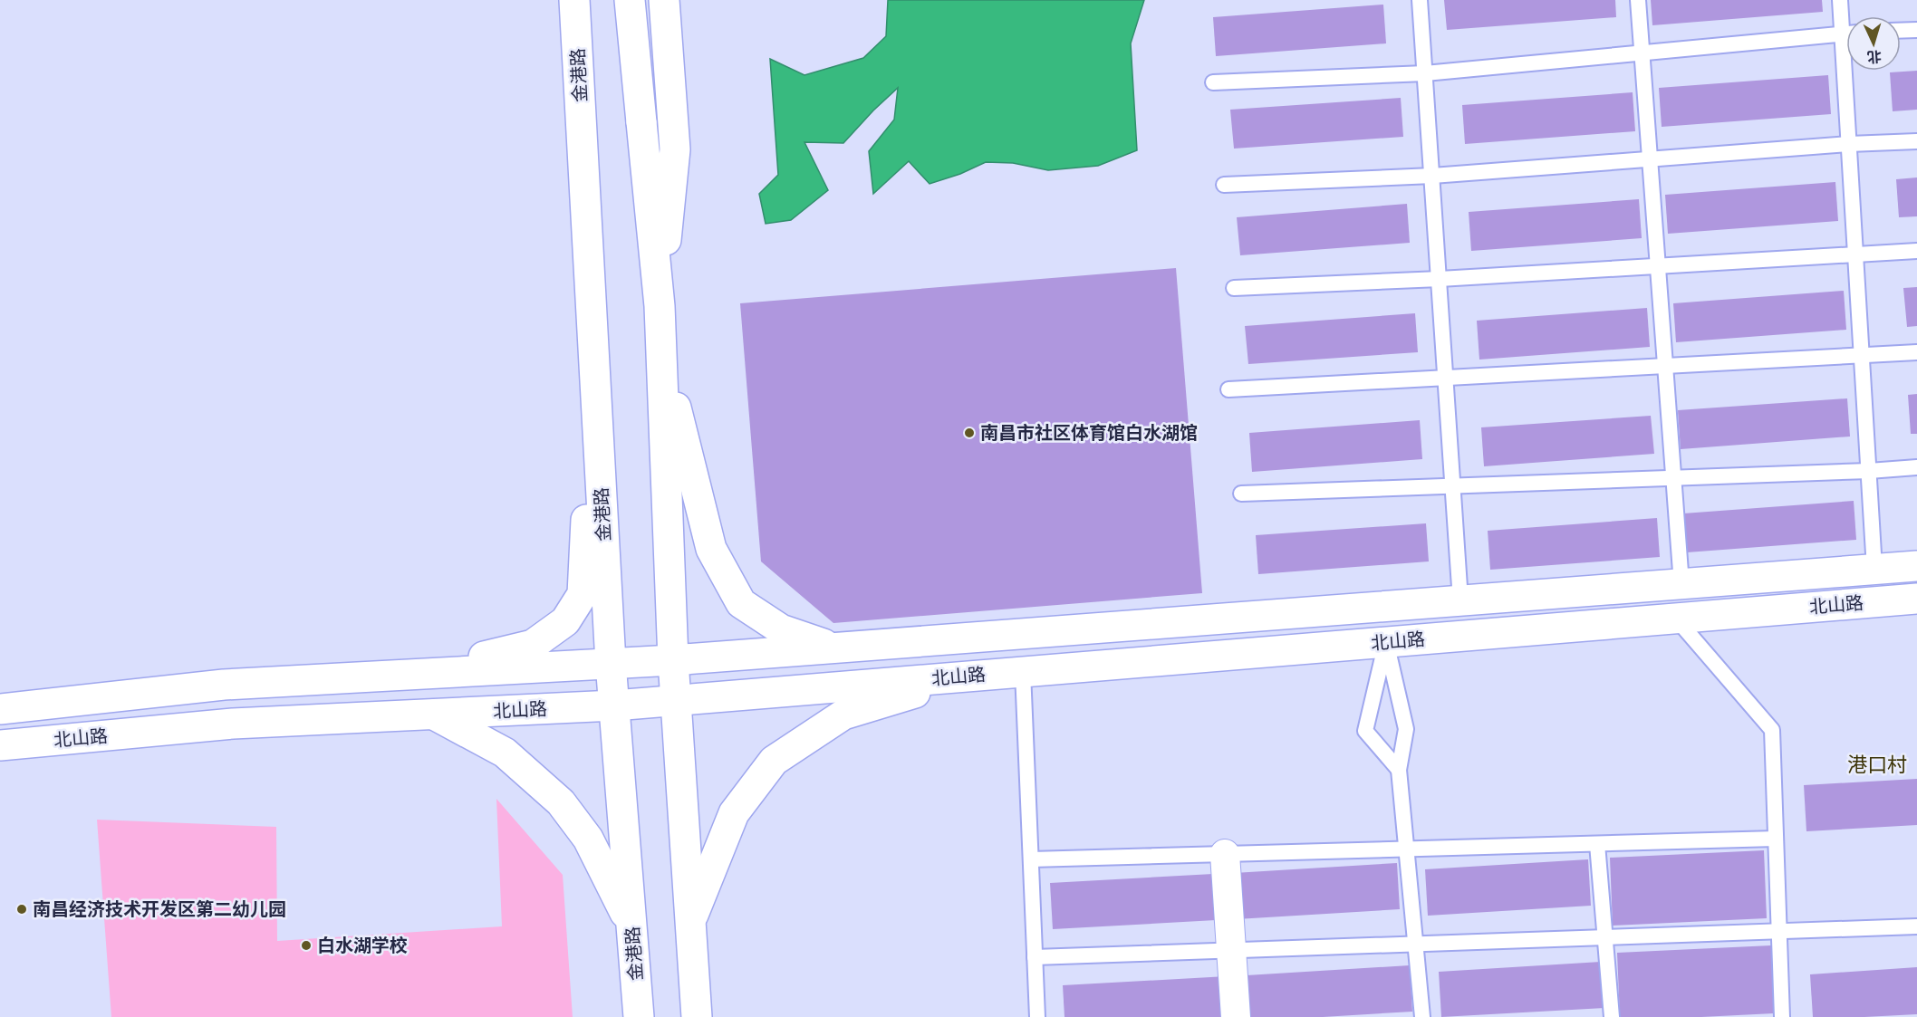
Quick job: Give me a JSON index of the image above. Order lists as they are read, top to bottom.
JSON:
{
  "streets": {
    "main road": ["金港路", "北山路"]
  },
  "crossings": [
    ["金港路", "北山路"]
  ],
  "districts": ["港口村"],
  "places": ["南昌市社区体育馆白水湖馆", "南昌经济技术开发区第二幼儿园", "白水湖学校"],
  "north": "bottom"
}
